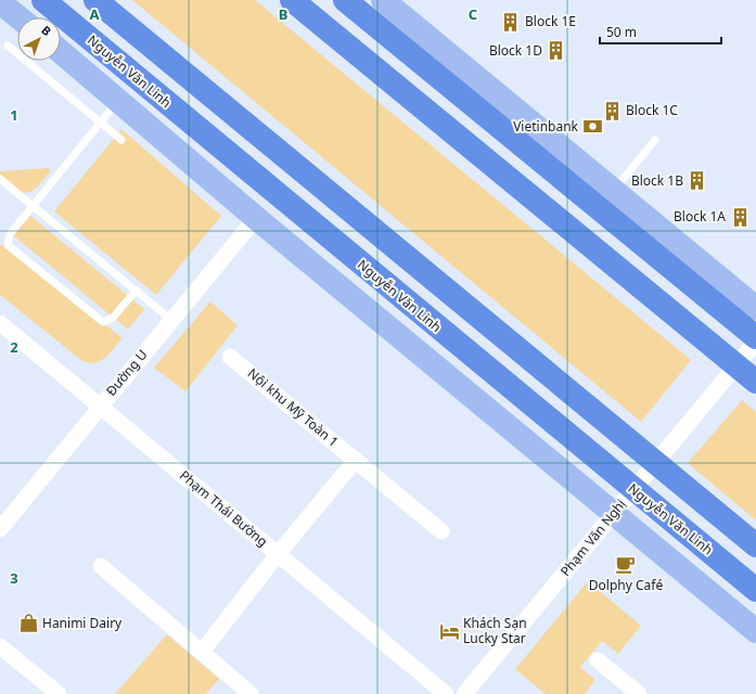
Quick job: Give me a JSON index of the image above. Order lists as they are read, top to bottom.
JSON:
{
  "streets": {
    "highway": ["Nguyễn Văn Linh"],
    "street": [
      "Đường U",
      "Nội khu Mỹ Toàn 1",
      "Phạm Thái Bường",
      "Phạm Văn Nghị"
    ]
  },
  "crossings": [
    ["Nguyễn Văn Linh", "Phạm Văn Nghị"],
    ["Đường U", "Phạm Thái Bường"]
  ],
  "places": {
    "building": [
      "Block 1E",
      "Block 1D",
      "Block 1C",
      "Block 1B",
      "Block 1A"
    ],
    "bank": ["Vietinbank"],
    "cafe": ["Dolphy Café"],
    "shop": ["Hanimi Dairy"],
    "hotel": ["Khách Sạn Lucky Star"]
  },
  "scale_bar": "50 m",
  "north": "top right",
  "grid": {
    "columns": ["A", "B", "C"],
    "rows": ["1", "2", "3"]
  }
}
